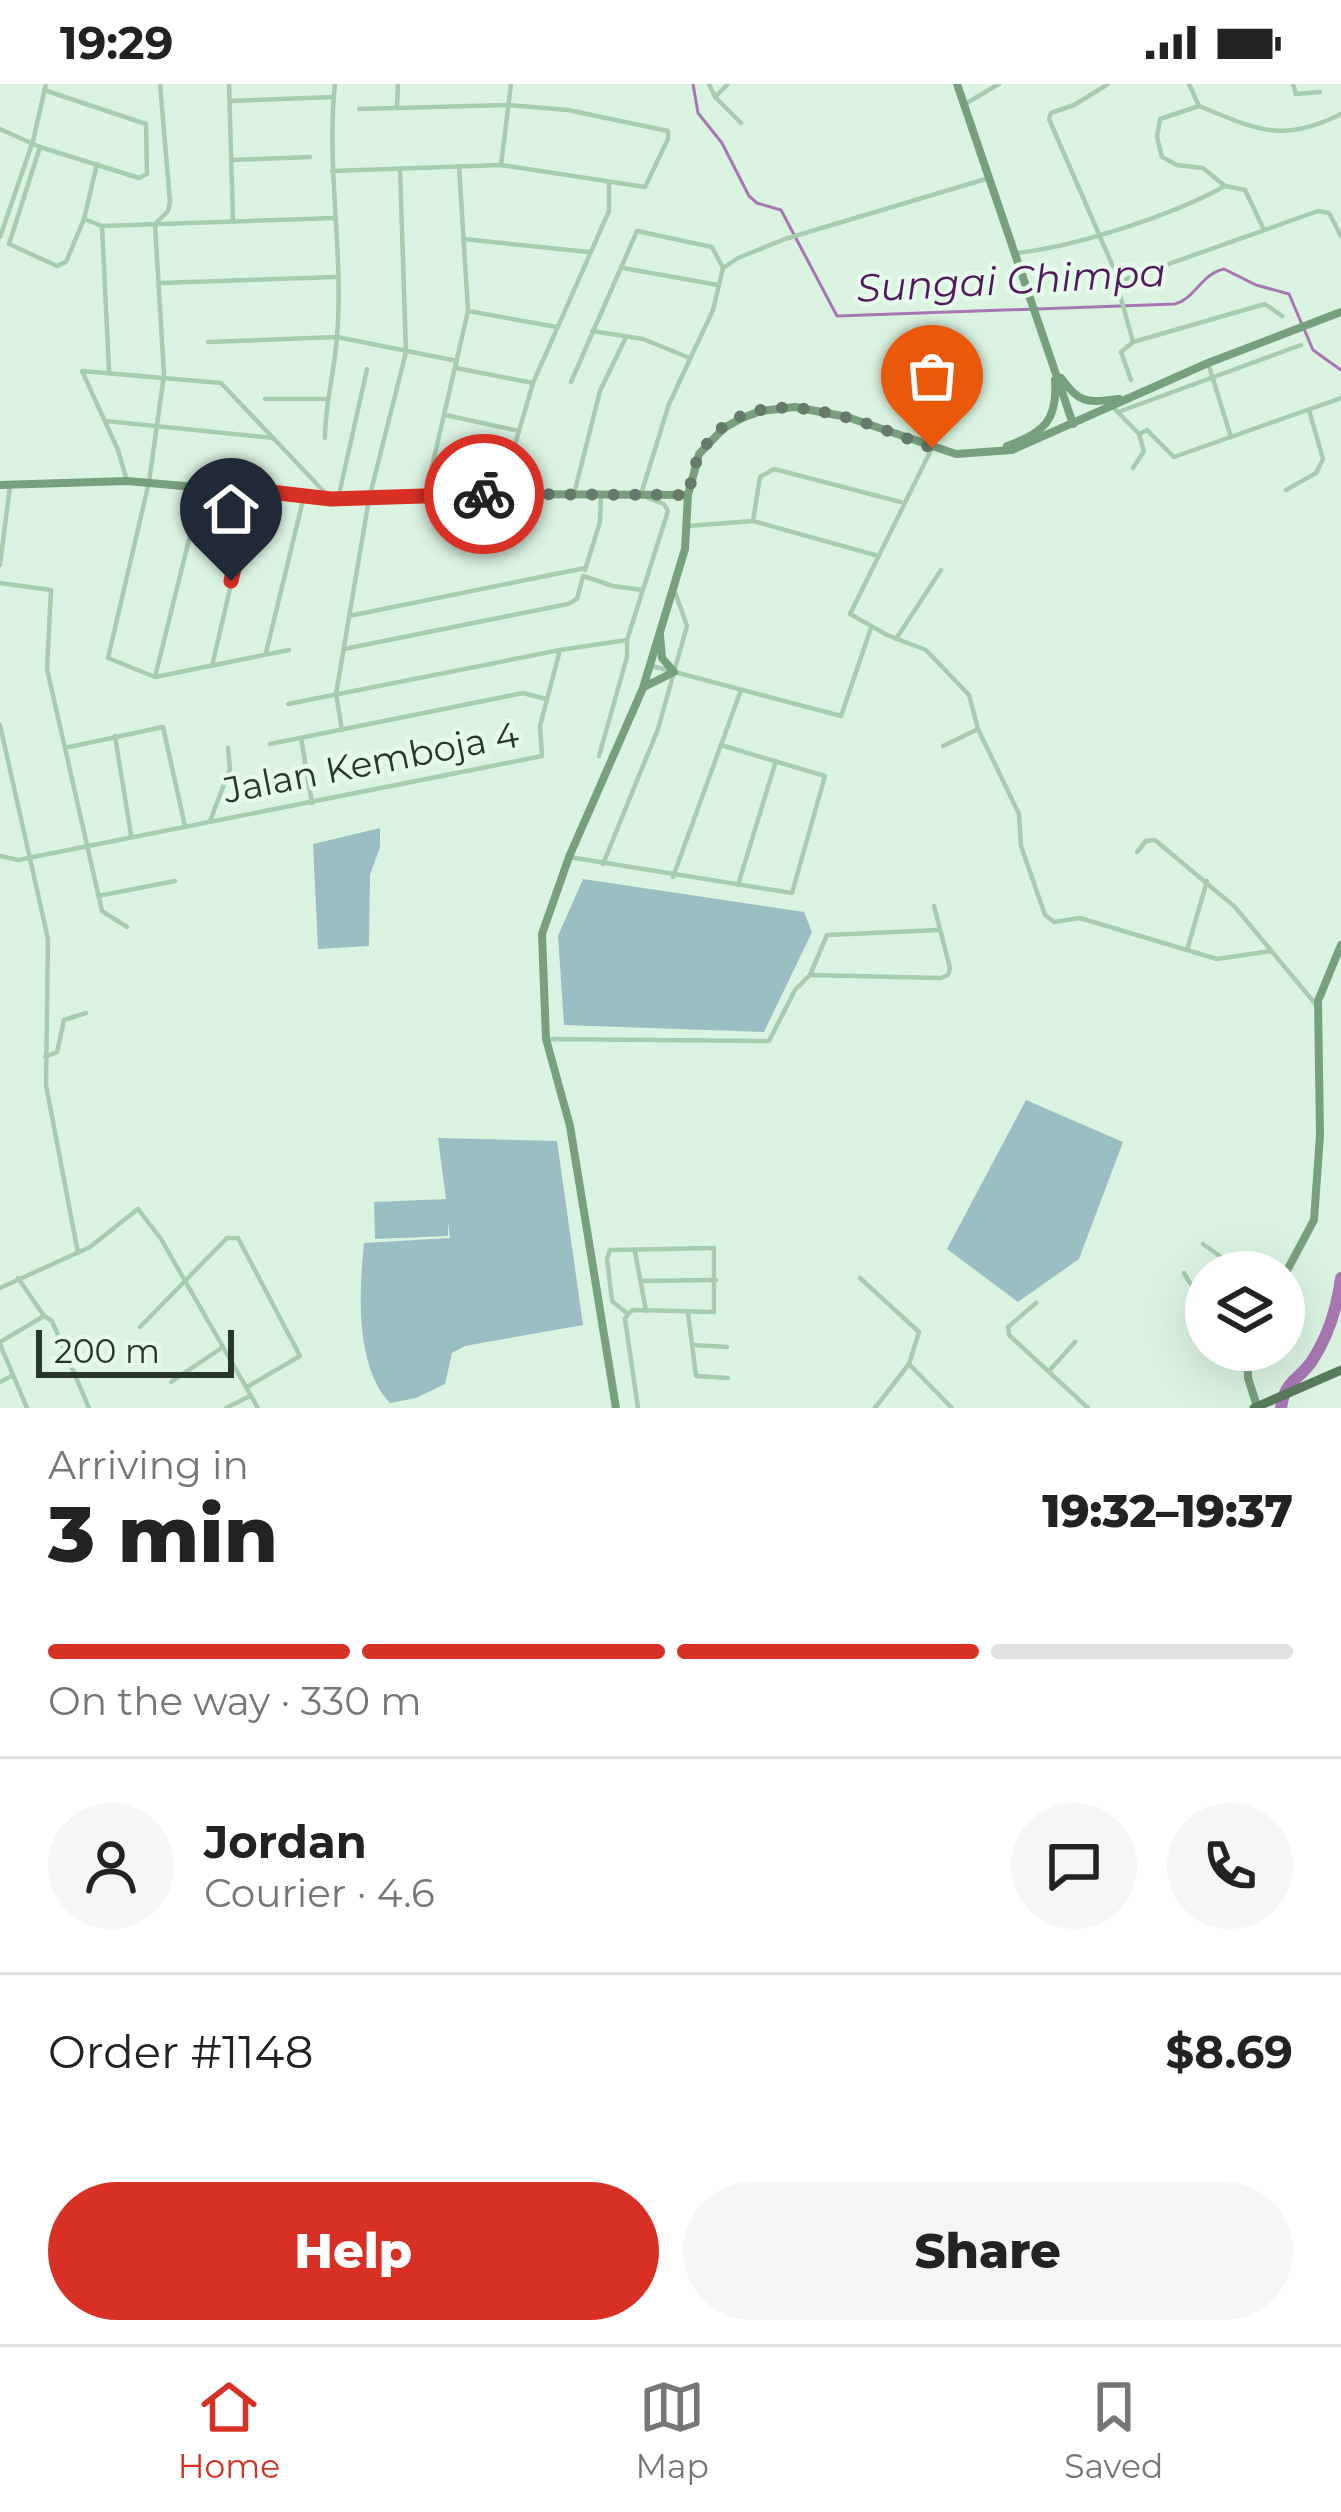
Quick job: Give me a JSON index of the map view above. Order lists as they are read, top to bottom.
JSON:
{
  "streets": {
    "street": ["Jalan Kemboja 4"]
  },
  "water": ["Sungai Chimpa"],
  "scale_bar": "200 m",
  "page": {
    "status": "19:29",
    "scale": "200 m",
    "heading": ["3 min", "Arriving in", "19:32–19:37"],
    "panel": [
      "Jordan",
      "Courier · 4.6",
      "Order #1148",
      "$8.69"
    ],
    "bar": "On the way · 330 m",
    "buttons": ["Help", "Share"],
    "tabs": ["Home", "Map", "Saved"]
  }
}
